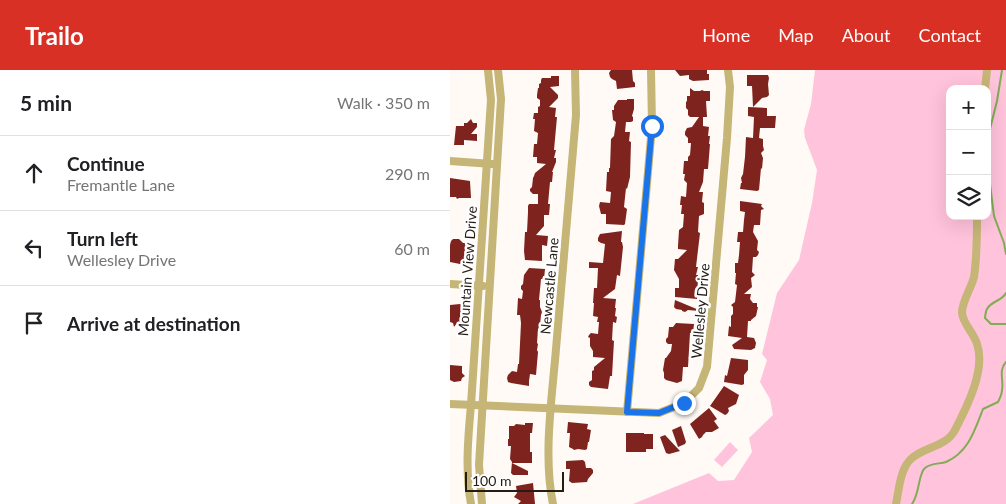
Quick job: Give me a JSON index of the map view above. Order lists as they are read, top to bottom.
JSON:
{
  "streets": {
    "street": ["Mountain View Drive", "Newcastle Lane", "Wellesley Drive"]
  },
  "crossings": [
    ["Mountain View Drive", "Wellesley Drive"],
    ["Newcastle Lane", "Wellesley Drive"]
  ],
  "scale_bar": "100 m",
  "page": {
    "header": "Trailo",
    "nav": [
      "Home",
      "Map",
      "About",
      "Contact"
    ],
    "heading": ["5 min", "Walk · 350 m"],
    "map_buttons": ["+", "−"],
    "list": [
      ["Continue", "Fremantle Lane", "290 m"],
      ["Turn left", "Wellesley Drive", "60 m"],
      "Arrive at destination"
    ],
    "scale": "100 m"
  }
}
